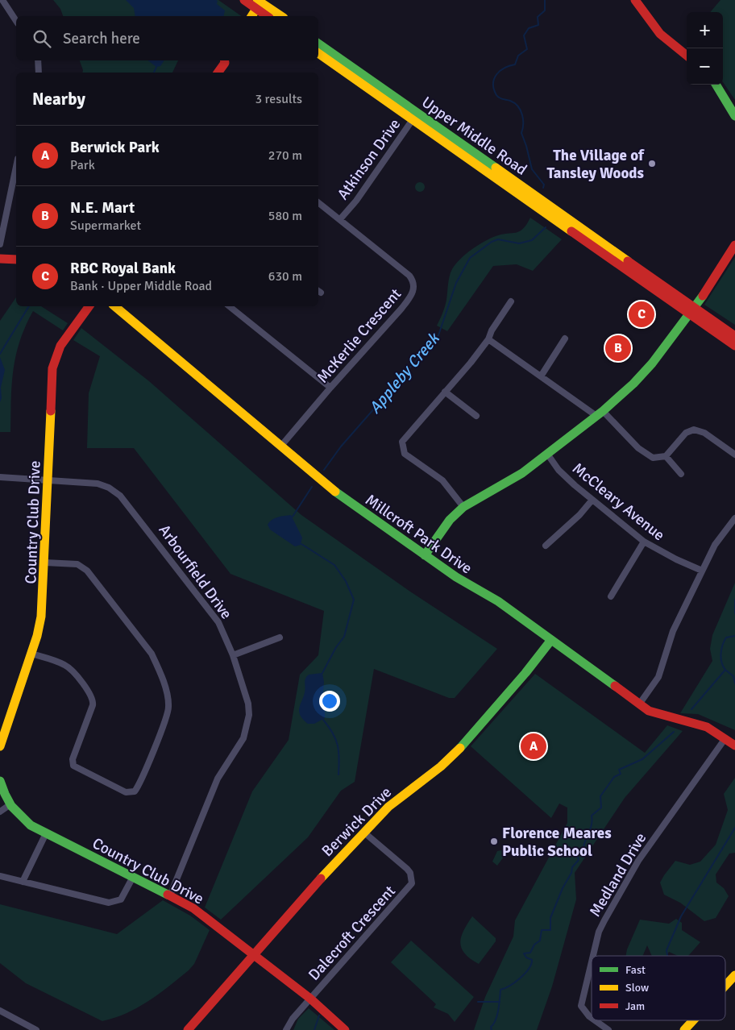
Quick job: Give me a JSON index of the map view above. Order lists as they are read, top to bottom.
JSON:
{
  "streets": {
    "street": [
      "Upper Middle Road",
      "Atkinson Drive",
      "McKerlie Crescent",
      "McCleary Avenue",
      "Country Club Drive",
      "Millcroft Park Drive",
      "Arbourfield Drive",
      "Berwick Drive",
      "Medland Drive",
      "Dalecroft Crescent"
    ]
  },
  "crossings": [
    ["Upper Middle Road", "Atkinson Drive"],
    ["Atkinson Drive", "McKerlie Crescent"],
    ["McKerlie Crescent", "Millcroft Park Drive"],
    ["Country Club Drive", "Arbourfield Drive"],
    ["Country Club Drive", "Berwick Drive"],
    ["Country Club Drive", "Dalecroft Crescent"],
    ["Millcroft Park Drive", "Berwick Drive"],
    ["Millcroft Park Drive", "Medland Drive"],
    ["Berwick Drive", "Dalecroft Crescent"]
  ],
  "water": ["Appleby Creek"],
  "places": ["The Village of Tansley Woods", "Florence Meares Public School"],
  "legend": ["Fast", "Slow", "Jam"],
  "page": {
    "map_buttons": ["+", "−"],
    "search": "Search here",
    "heading": ["Nearby", "3 results"],
    "list": [
      {
        "mark": "A",
        "name": "Berwick Park",
        "note": "Park",
        "value": "270 m"
      },
      {
        "mark": "B",
        "name": "N.E. Mart",
        "note": "Supermarket",
        "value": "580 m"
      },
      {
        "mark": "C",
        "name": "RBC Royal Bank",
        "note": "Bank · Upper Middle Road",
        "value": "630 m"
      }
    ],
    "pins": ["C", "B", "A"]
  }
}
